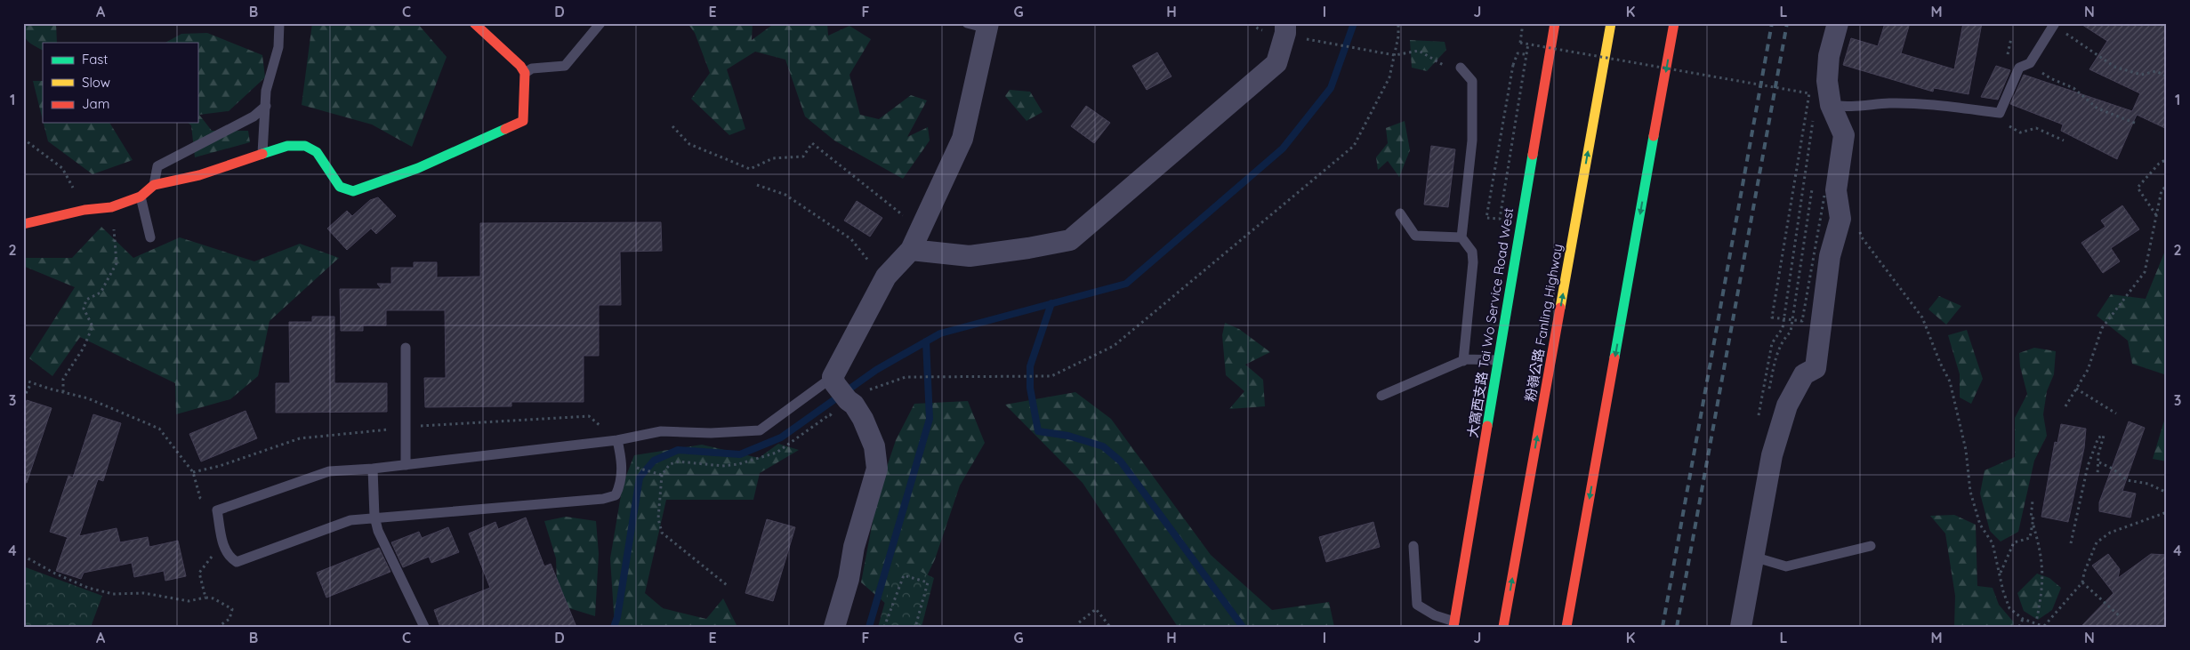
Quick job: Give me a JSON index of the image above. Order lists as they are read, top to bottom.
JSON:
{
  "streets": {
    "main road": ["大窩西支路 Tai Wo Service Road West", "粉嶺公路 Fanling Highway"]
  },
  "legend": ["Fast", "Slow", "Jam"],
  "grid": {
    "columns": [
      "A",
      "B",
      "C",
      "D",
      "E",
      "F",
      "G",
      "H",
      "I",
      "J",
      "K",
      "L",
      "M",
      "N"
    ],
    "rows": [
      "1",
      "2",
      "3",
      "4"
    ]
  }
}
